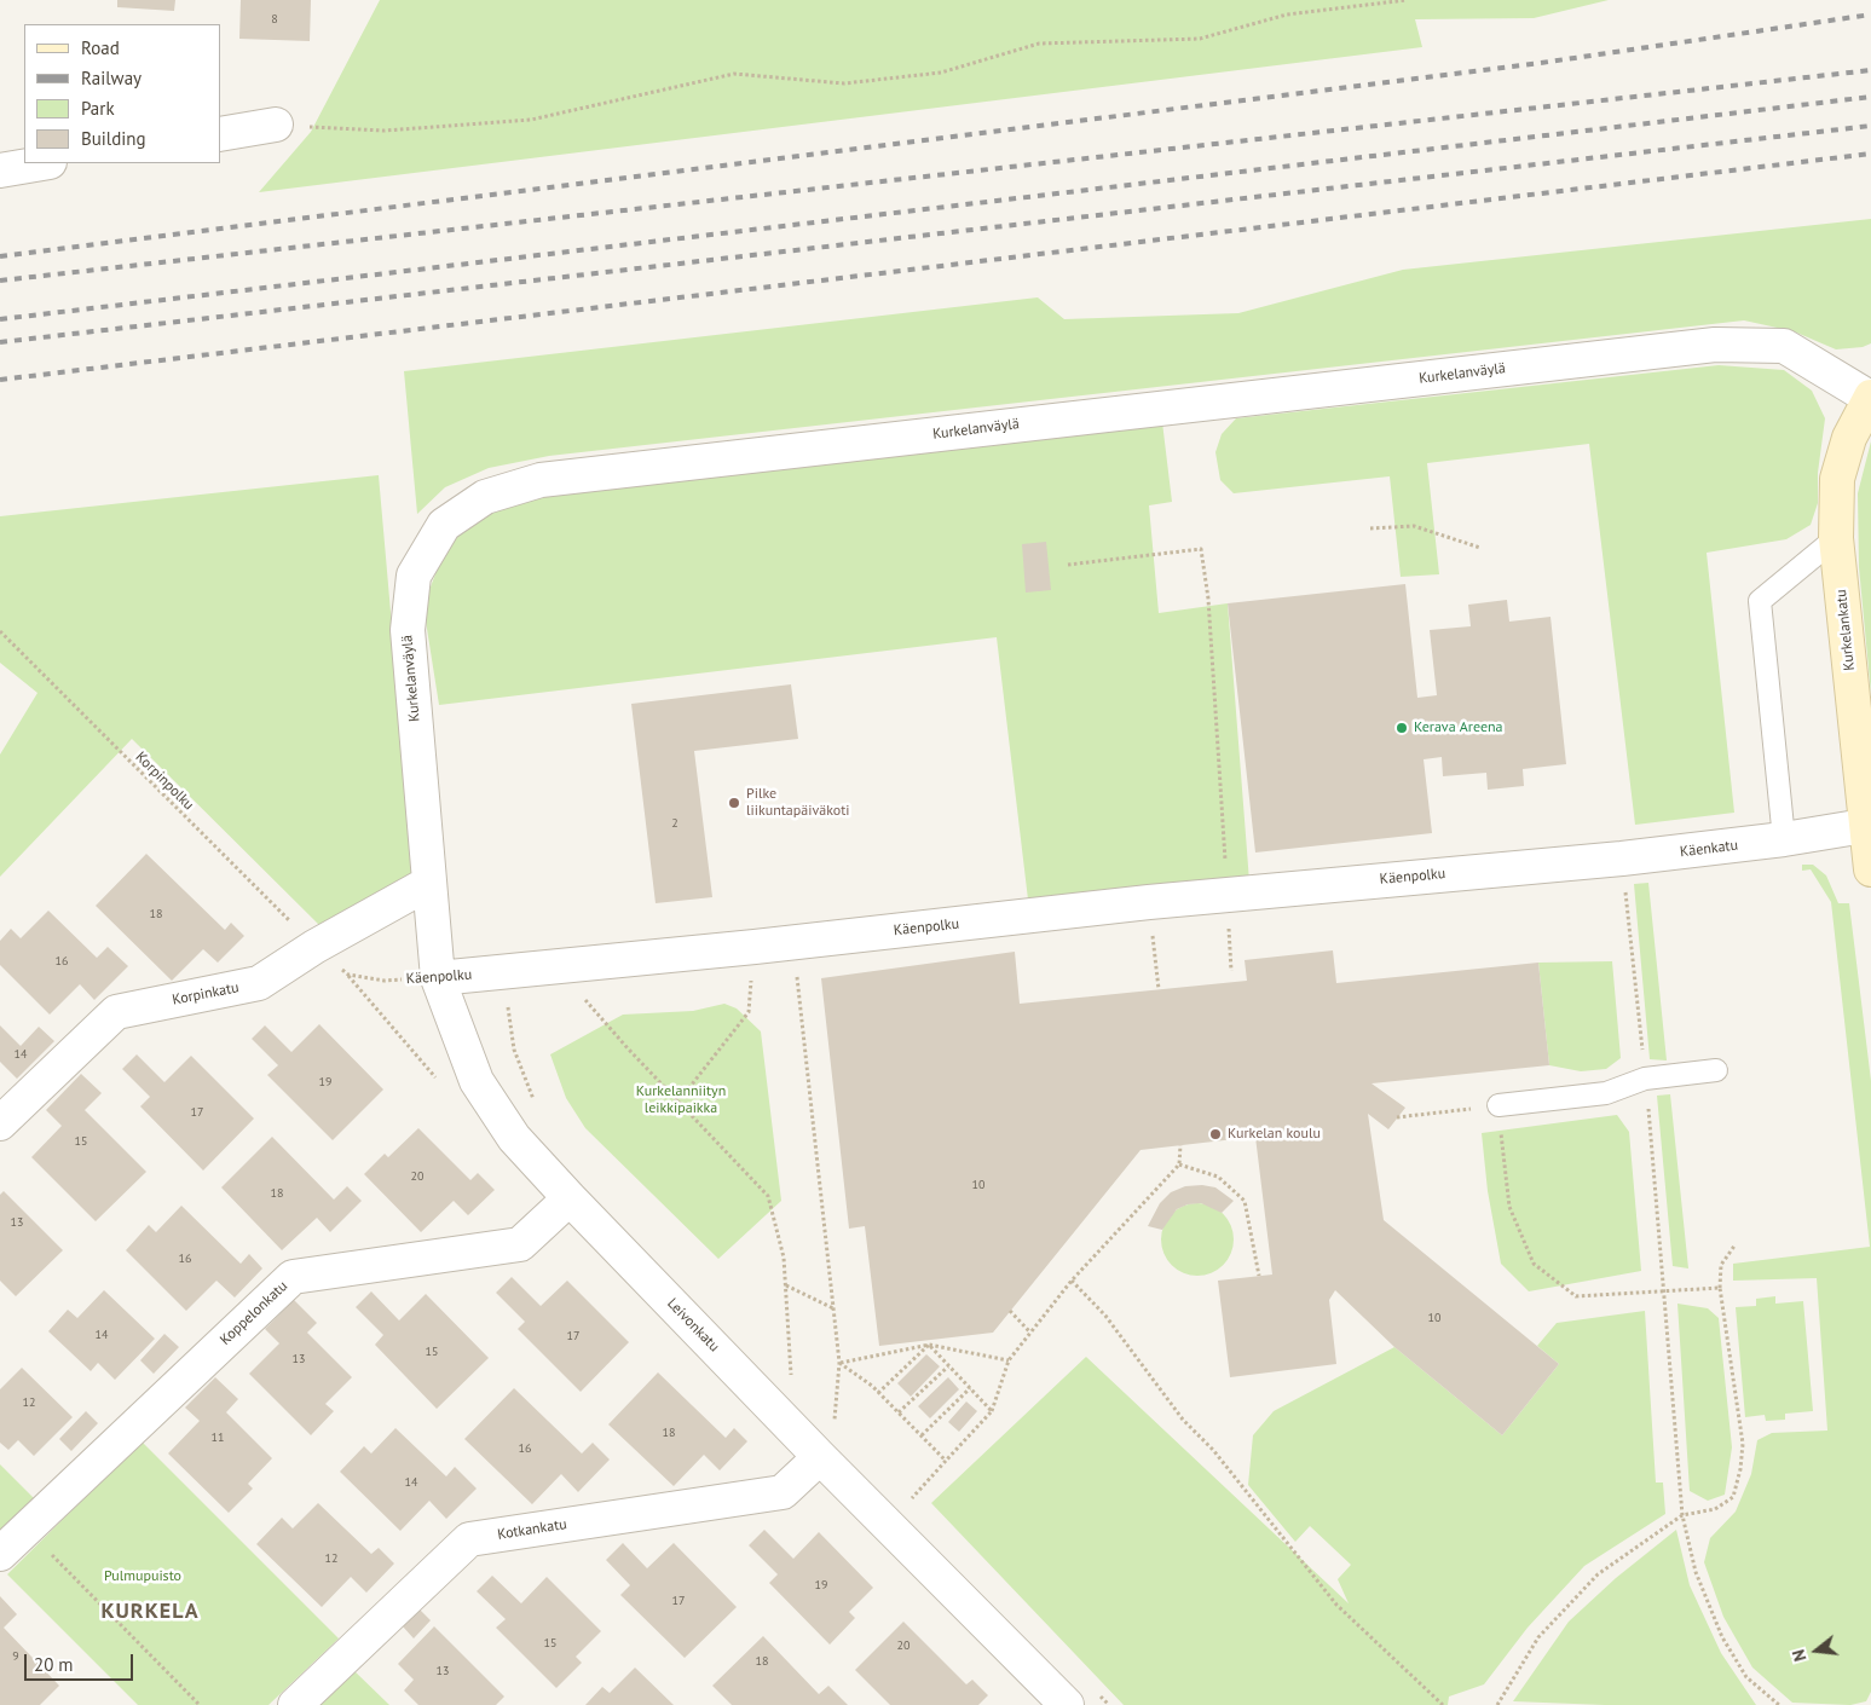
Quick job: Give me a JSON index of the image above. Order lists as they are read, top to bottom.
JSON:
{
  "streets": {
    "street": [
      "Kurkelanväylä",
      "Kurkelankatu",
      "Käenkatu",
      "Käenpolku",
      "Korpinkatu",
      "Koppelonkatu",
      "Leivonkatu",
      "Kotkankatu"
    ],
    "path": ["Korpinpolku"]
  },
  "crossings": [
    ["Kurkelanväylä", "Kurkelankatu"],
    ["Kurkelanväylä", "Korpinkatu"],
    ["Kurkelanväylä", "Leivonkatu"],
    ["Kurkelankatu", "Käenkatu"],
    ["Korpinpolku", "Käenpolku"],
    ["Korpinpolku", "Korpinkatu"],
    ["Käenkatu", "Käenpolku"],
    ["Käenpolku", "Korpinkatu"],
    ["Käenpolku", "Leivonkatu"],
    ["Korpinkatu", "Leivonkatu"],
    ["Koppelonkatu", "Leivonkatu"],
    ["Leivonkatu", "Kotkankatu"]
  ],
  "districts": ["KURKELA"],
  "parks": ["Kurkelanniityn leikkipaikka", "Pulmupuisto"],
  "places": ["Kerava Areena", "Pilke liikuntapäiväkoti", "Kurkelan koulu"],
  "house_numbers": [
    "8",
    "2",
    "18",
    "16",
    "14",
    "19",
    "17",
    "15",
    "20",
    "10",
    "18",
    "13",
    "16",
    "10",
    "14",
    "17",
    "15",
    "13",
    "12",
    "18",
    "11",
    "16",
    "14",
    "12",
    "19",
    "17",
    "15",
    "20",
    "9",
    "18",
    "13"
  ],
  "legend": [
    "Road",
    "Railway",
    "Park",
    "Building"
  ],
  "scale_bar": "20 m",
  "north": "left"
}
